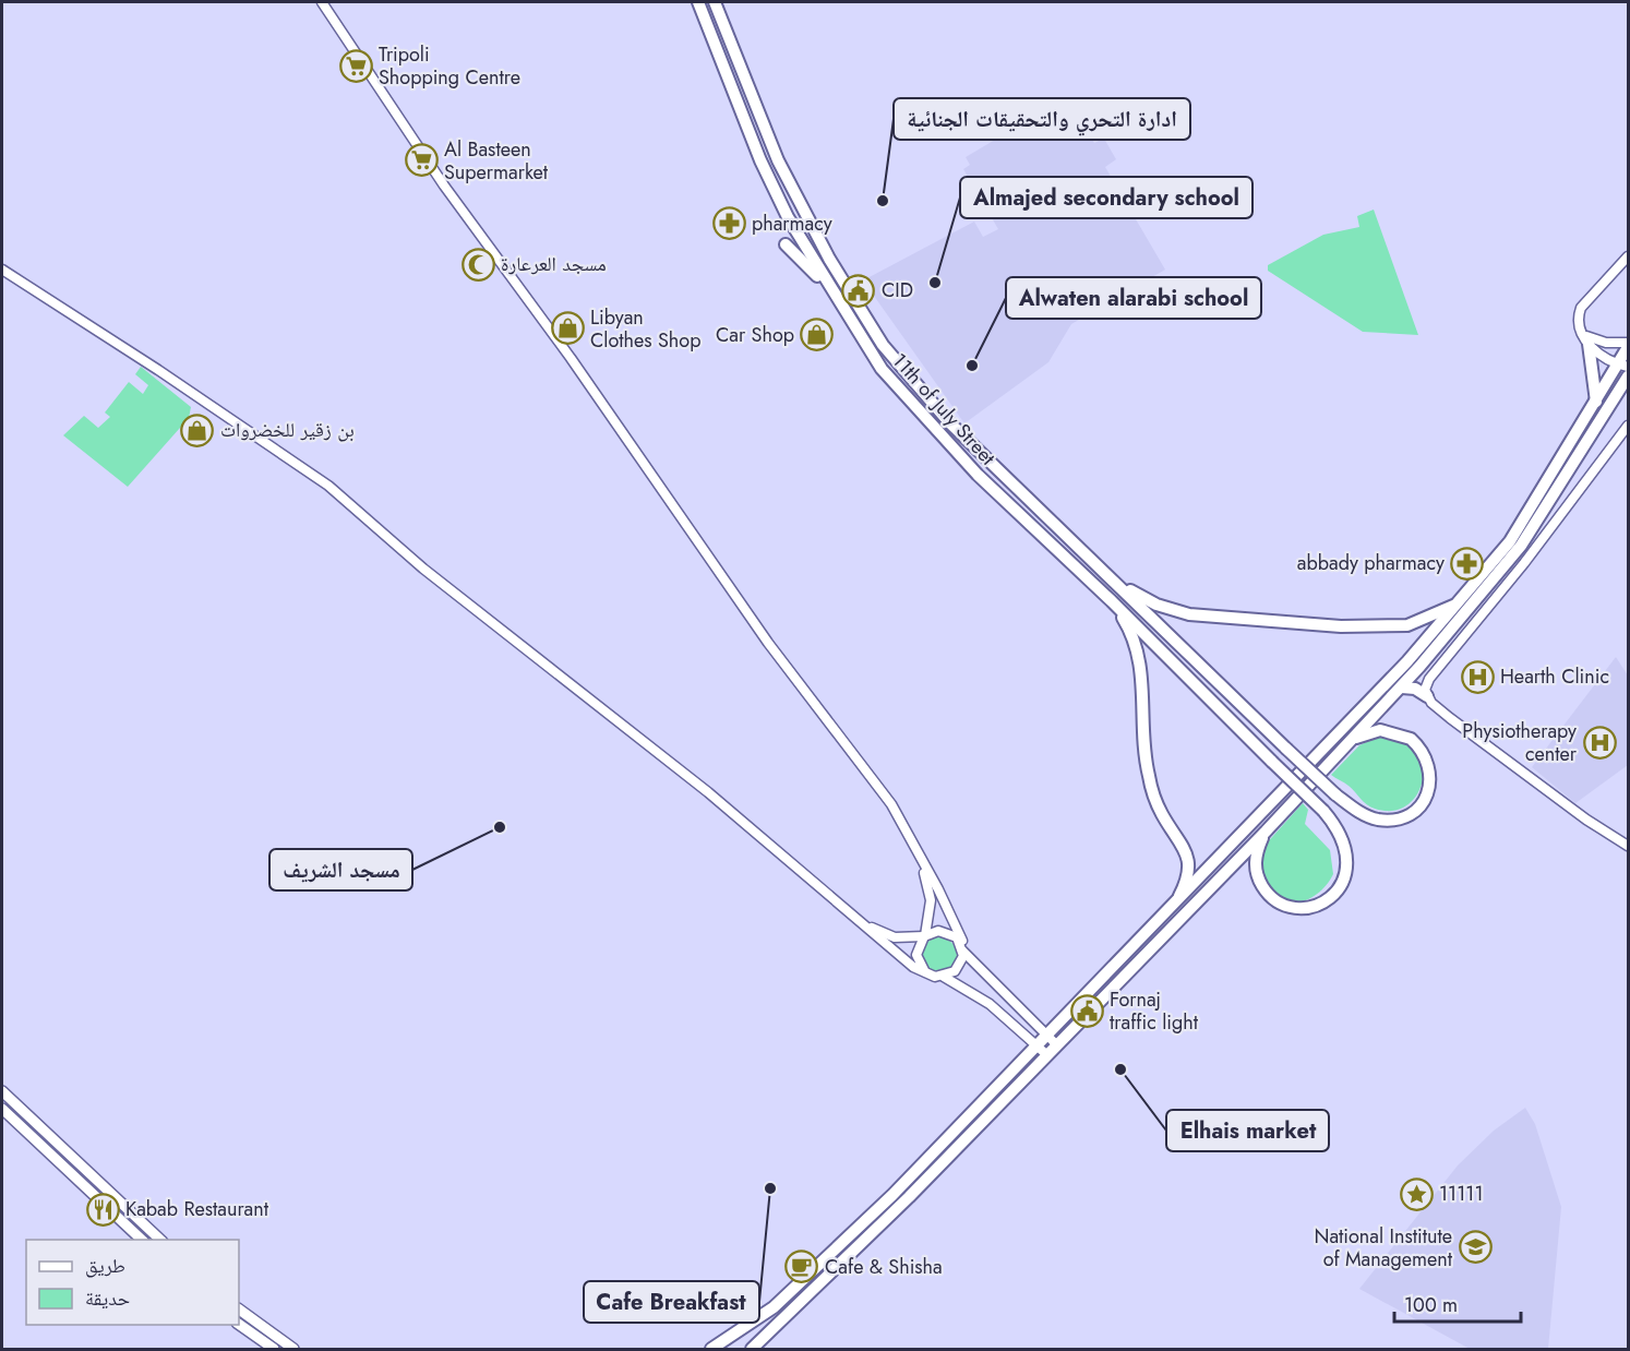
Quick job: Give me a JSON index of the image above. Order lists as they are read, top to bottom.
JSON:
{
  "streets": {
    "highway": ["11th of July Street"]
  },
  "places": {
    "supermarket": ["Tripoli Shopping Centre", "Al Basteen Supermarket"],
    "other": [
      "ادارة التحري والتحقيقات الجنائية",
      "Almajed secondary school",
      "Alwaten alarabi school",
      "مسجد الشريف",
      "Elhais market",
      "Cafe Breakfast"
    ],
    "pharmacy": ["pharmacy", "abbady pharmacy"],
    "mosque": ["مسجد العرعارة"],
    "public building": ["CID", "Fornaj traffic light"],
    "shop": ["Libyan Clothes Shop", "Car Shop", "بن زقير للخضروات"],
    "hospital": ["Hearth Clinic", "Physiotherapy center"],
    "place": ["11111"],
    "restaurant": ["Kabab Restaurant"],
    "school or university": ["National Institute of Management"],
    "cafe": ["Cafe & Shisha"]
  },
  "legend": ["طريق", "حديقة"],
  "scale_bar": "100 m"
}
